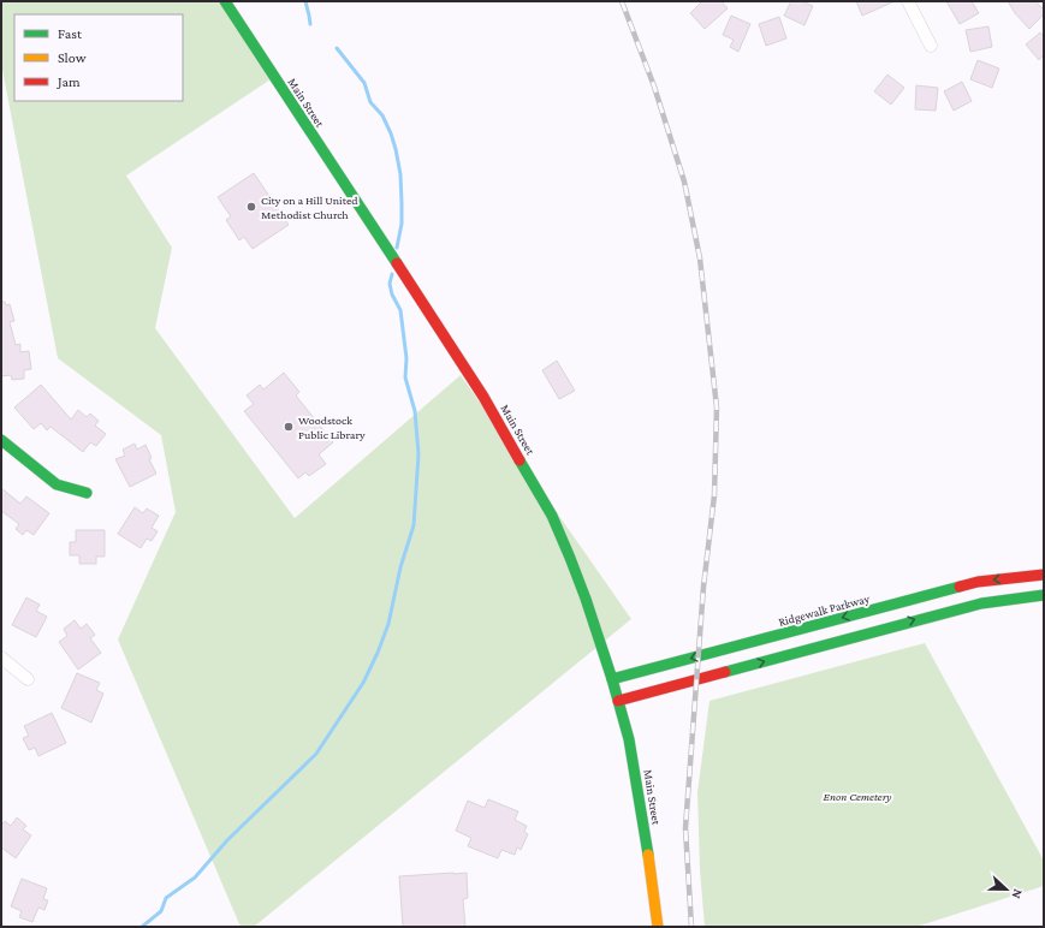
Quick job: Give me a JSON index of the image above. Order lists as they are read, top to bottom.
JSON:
{
  "streets": {
    "main road": ["Main Street", "Ridgewalk Parkway"]
  },
  "crossings": [
    ["Main Street", "Ridgewalk Parkway"]
  ],
  "parks": ["Enon Cemetery"],
  "places": ["City on a Hill United Methodist Church", "Woodstock Public Library"],
  "legend": ["Fast", "Slow", "Jam"],
  "north": "right"
}
